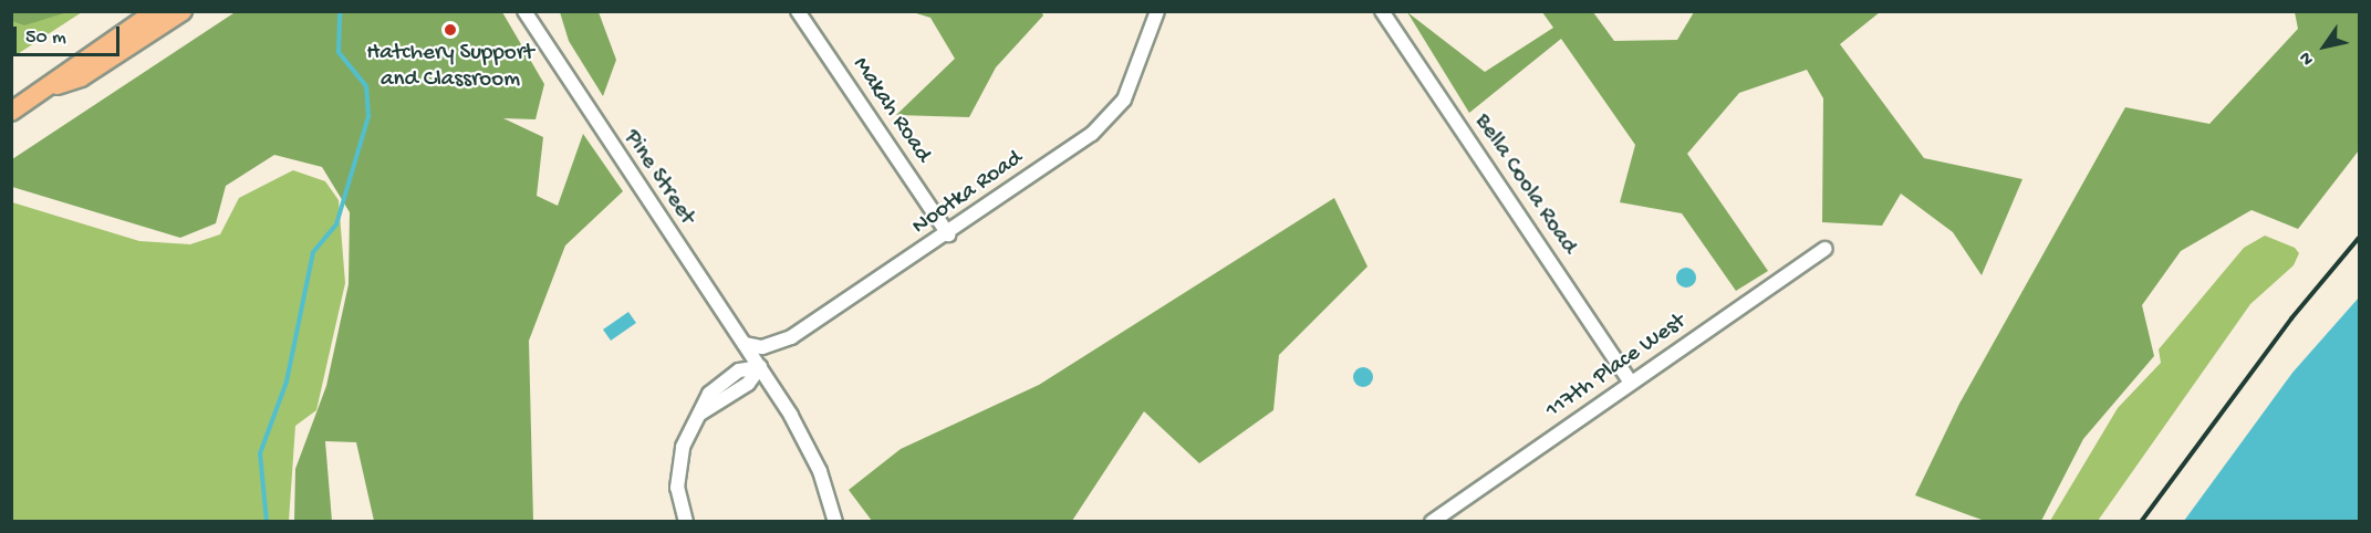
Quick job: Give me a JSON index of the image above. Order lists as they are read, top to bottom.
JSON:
{
  "streets": {
    "street": [
      "Makah Road",
      "Pine Street",
      "Bella Coola Road",
      "Nootka Road",
      "117th Place West"
    ]
  },
  "crossings": [
    ["Makah Road", "Nootka Road"],
    ["Pine Street", "Nootka Road"],
    ["Bella Coola Road", "117th Place West"]
  ],
  "places": ["Hatchery Support and Classroom"],
  "scale_bar": "50 m",
  "north": "bottom left"
}
